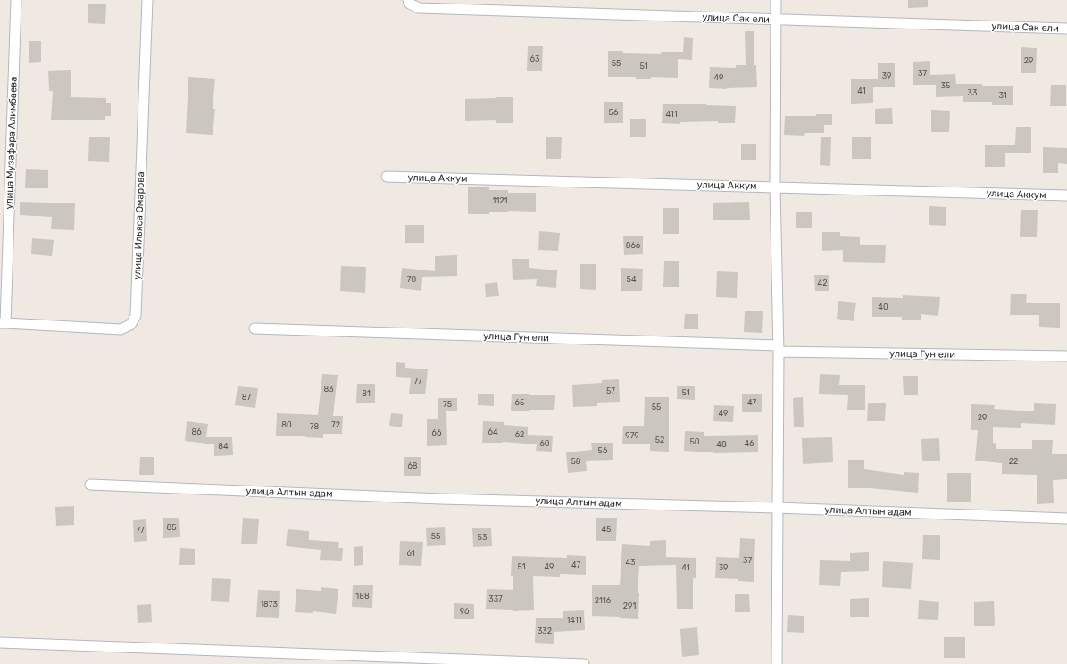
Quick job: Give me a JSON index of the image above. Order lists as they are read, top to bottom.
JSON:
{
  "streets": {
    "street": [
      "улица Сак ели",
      "улица Музафара Алимбаева",
      "улица Аккум",
      "улица Ильяса Омарова",
      "улица Гун ели",
      "улица Алтын адам"
    ]
  },
  "crossings": [
    ["улица Музафара Алимбаева", "улица Ильяса Омарова"]
  ],
  "house_numbers": [
    "63",
    "29",
    "55",
    "51",
    "37",
    "39",
    "49",
    "35",
    "41",
    "33",
    "31",
    "56",
    "411",
    "1121",
    "866",
    "70",
    "54",
    "42",
    "40",
    "77",
    "83",
    "57",
    "51",
    "81",
    "87",
    "65",
    "47",
    "75",
    "55",
    "49",
    "29",
    "80",
    "72",
    "78",
    "86",
    "64",
    "66",
    "62",
    "979",
    "52",
    "50",
    "60",
    "46",
    "48",
    "84",
    "56",
    "58",
    "22",
    "68",
    "85",
    "45",
    "77",
    "55",
    "53",
    "61",
    "37",
    "43",
    "47",
    "51",
    "49",
    "41",
    "39",
    "188",
    "337",
    "2116",
    "1873",
    "291",
    "96",
    "1411",
    "332"
  ]
}
